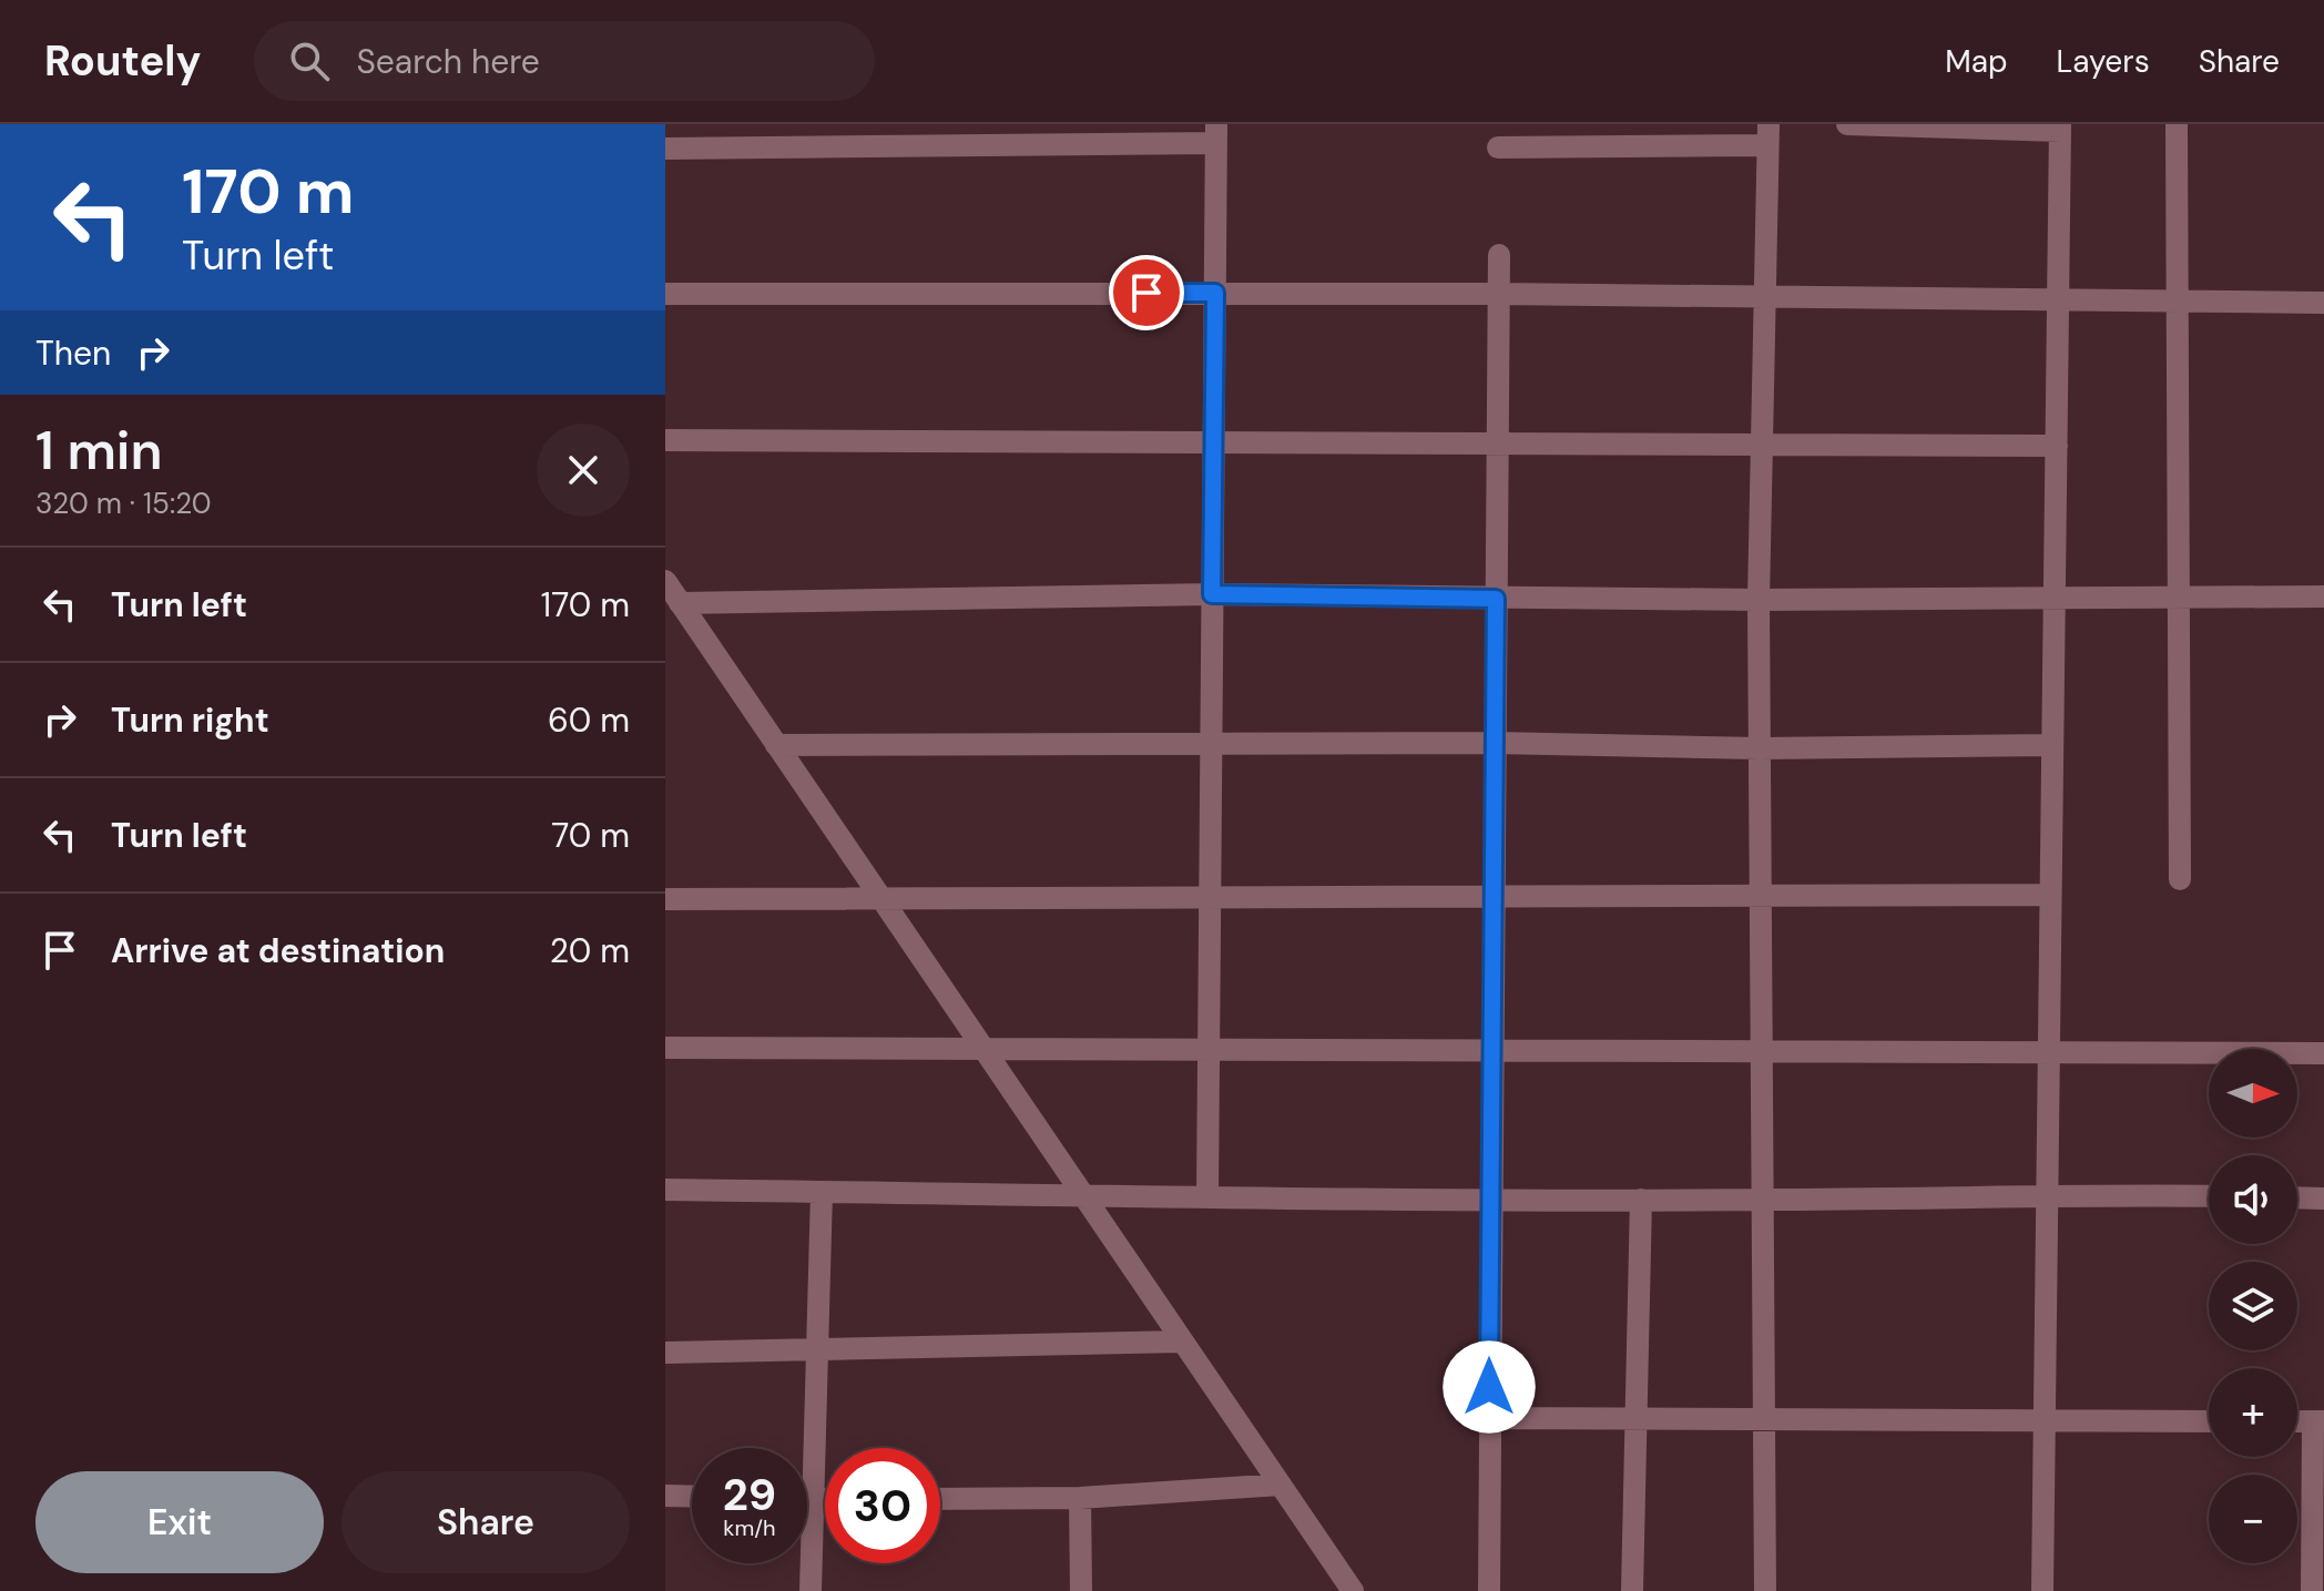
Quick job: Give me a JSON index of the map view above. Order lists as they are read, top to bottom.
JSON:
{
  "north": "right",
  "page": {
    "header": "Routely",
    "search": "Search here",
    "nav": ["Map", "Layers", "Share"],
    "turn": ["170 m", "Turn left"],
    "then": "Then",
    "heading": ["1 min", "320 m · 15:20"],
    "list": [
      {
        "name": "Turn left",
        "value": "170 m"
      },
      {
        "name": "Turn right",
        "value": "60 m"
      },
      {
        "name": "Turn left",
        "value": "70 m"
      },
      {
        "name": "Arrive at destination",
        "value": "20 m"
      }
    ],
    "map_buttons": ["+", "−"],
    "speed": "29 km/h",
    "limit": "30",
    "buttons": ["Exit", "Share"]
  }
}
